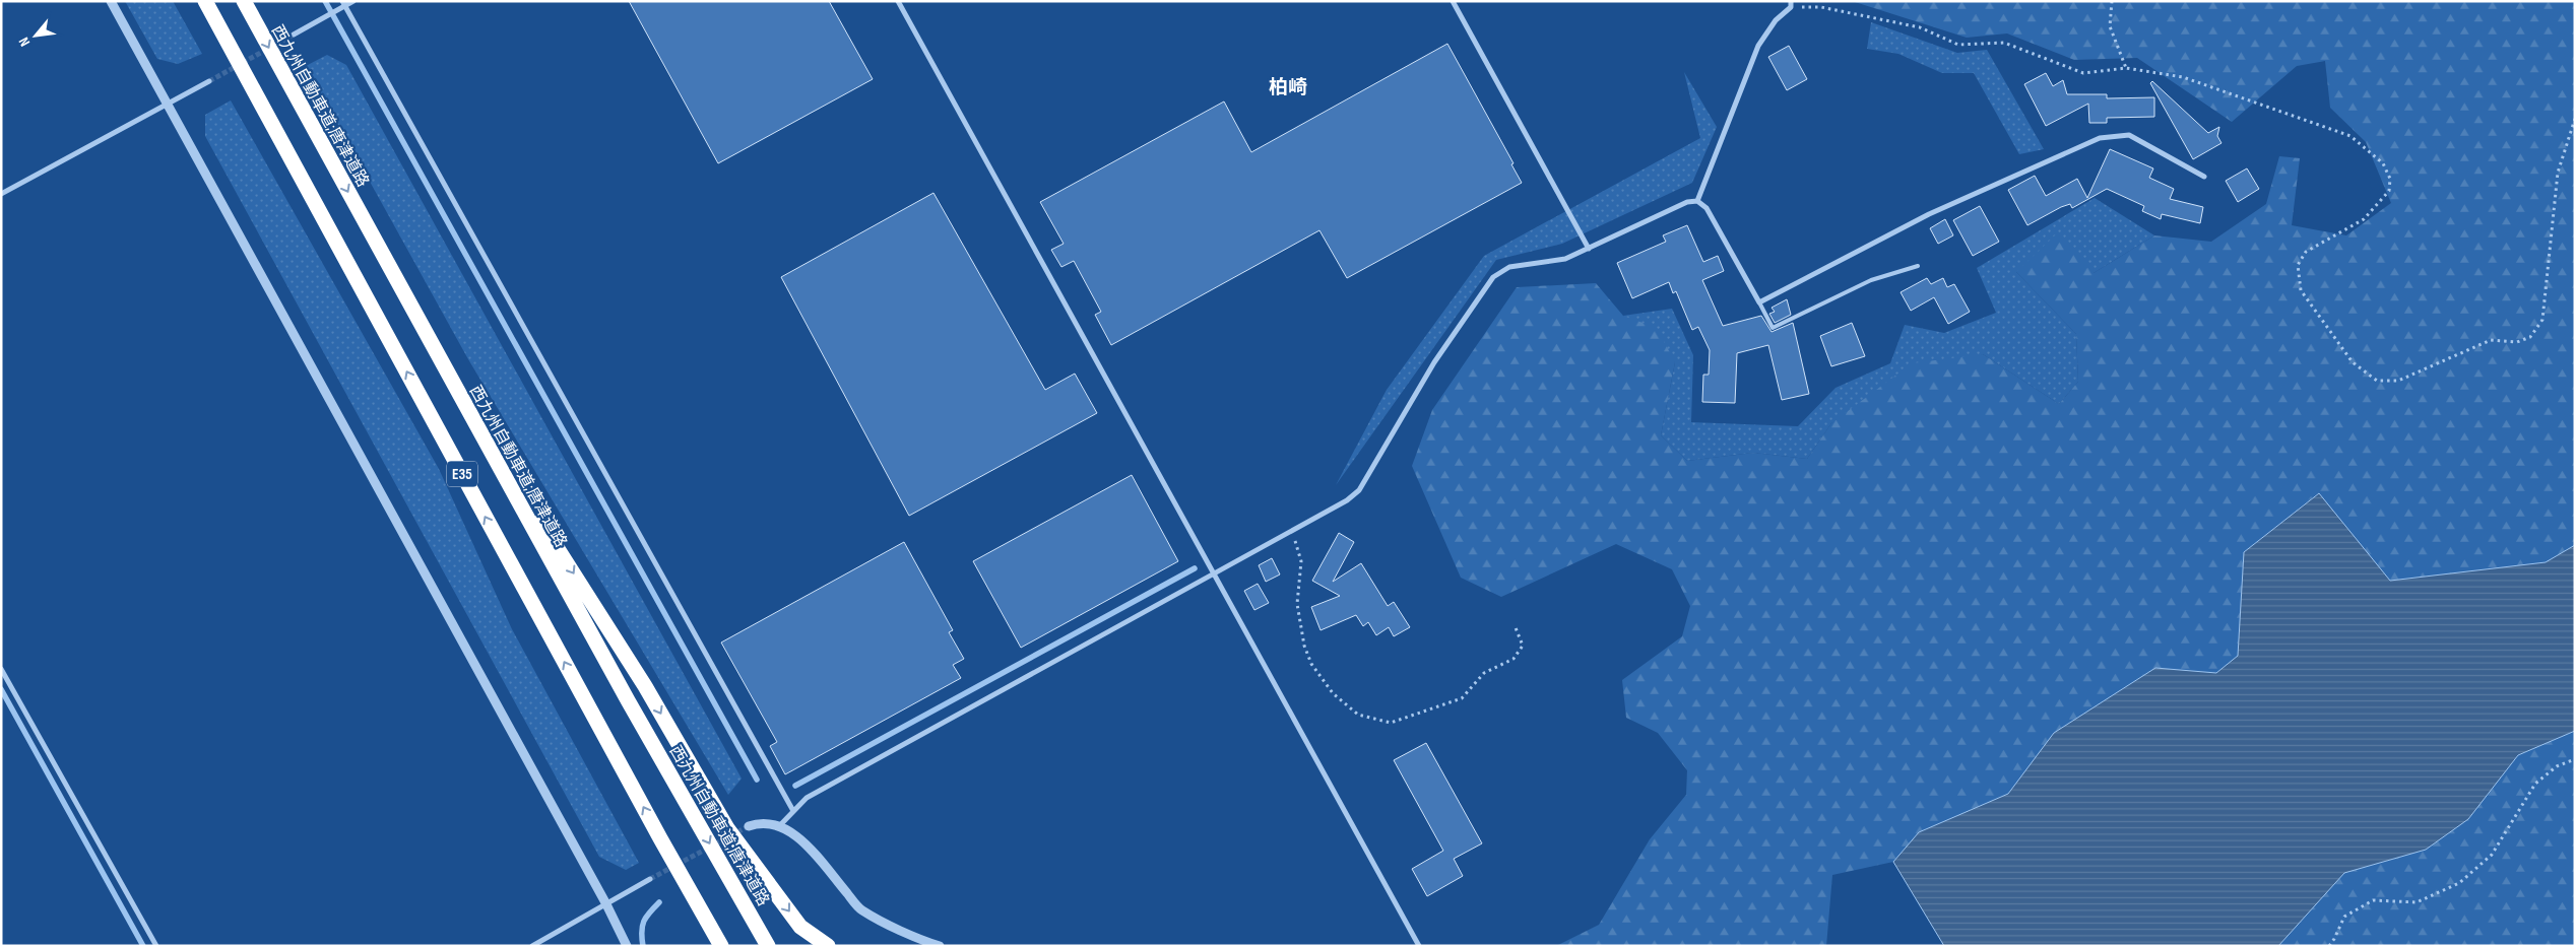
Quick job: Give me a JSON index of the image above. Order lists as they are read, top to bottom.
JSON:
{
  "streets": {
    "highway": ["西九州自動車道;唐津道路", "E35"]
  },
  "districts": ["柏崎"],
  "north": "bottom left"
}
